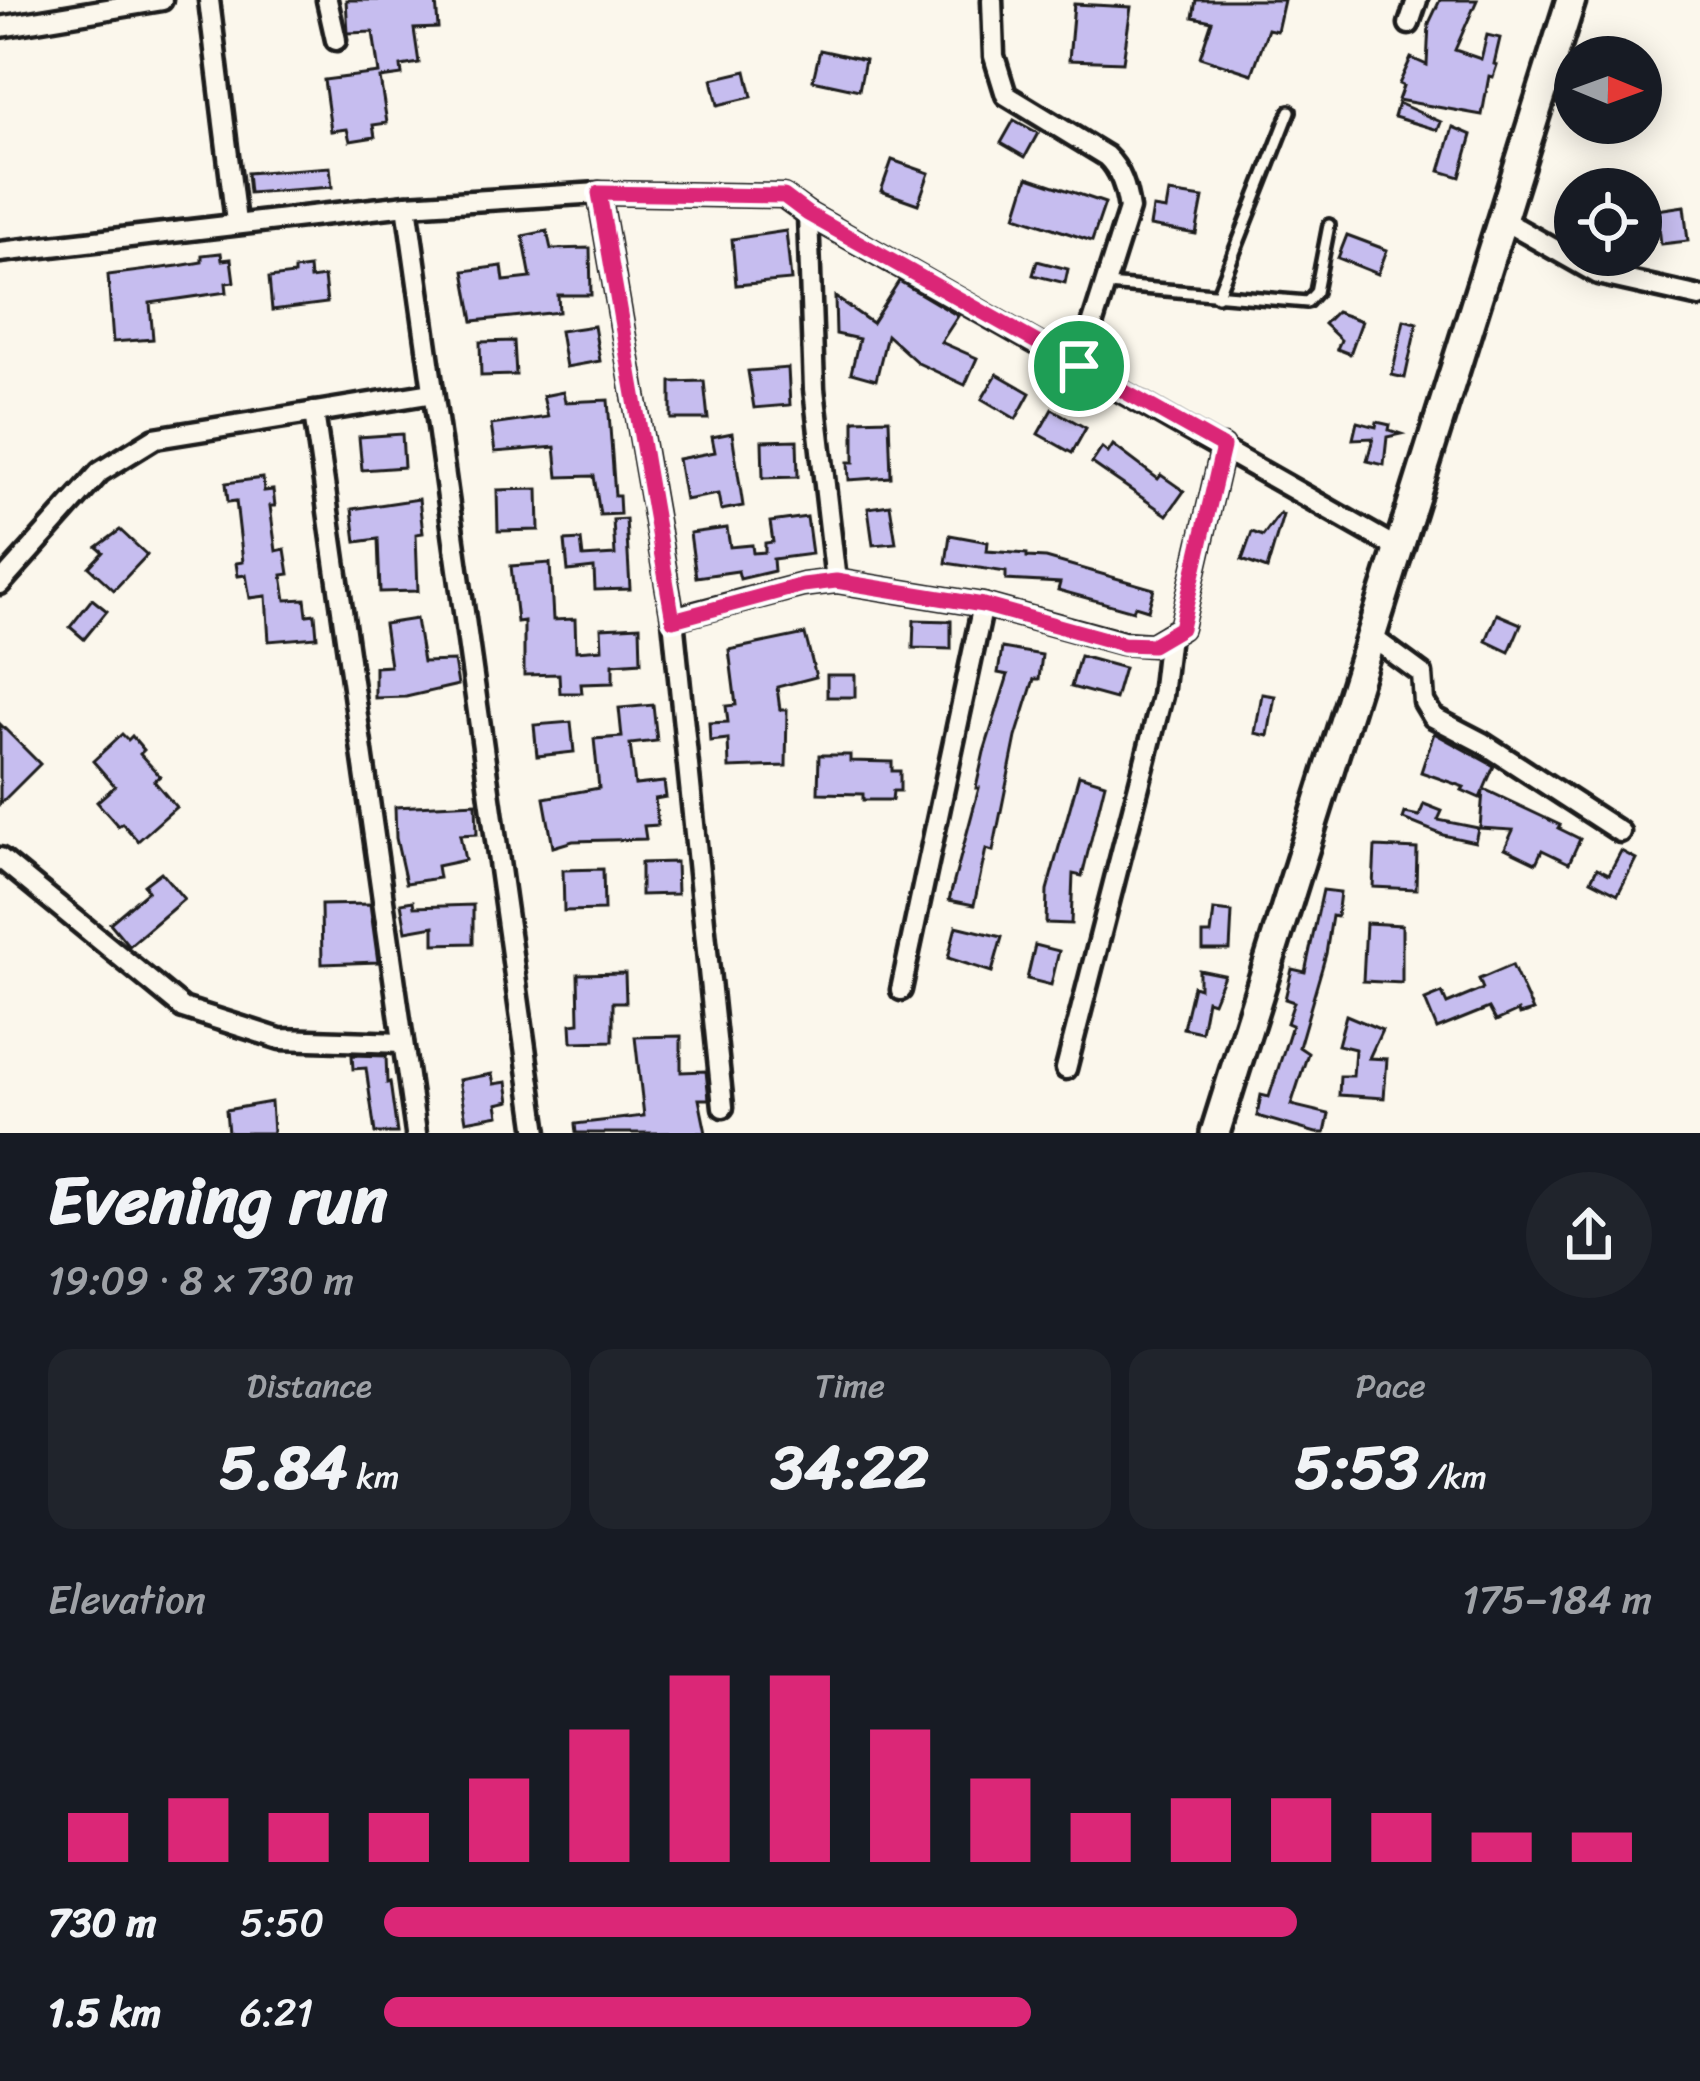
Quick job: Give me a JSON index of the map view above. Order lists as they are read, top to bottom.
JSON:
{
  "north": "right",
  "page": {
    "heading": ["Evening run", "19:09 · 8 × 730 m"],
    "stats": [
      ["Distance", "5.84 km"],
      ["Time", "34:22"],
      ["Pace", "5:53 /km"]
    ],
    "chart": ["Elevation", "175–184 m"],
    "list": [
      {
        "name": "730 m",
        "note": "5:50"
      },
      {
        "name": "1.5 km",
        "note": "6:21"
      }
    ]
  }
}
